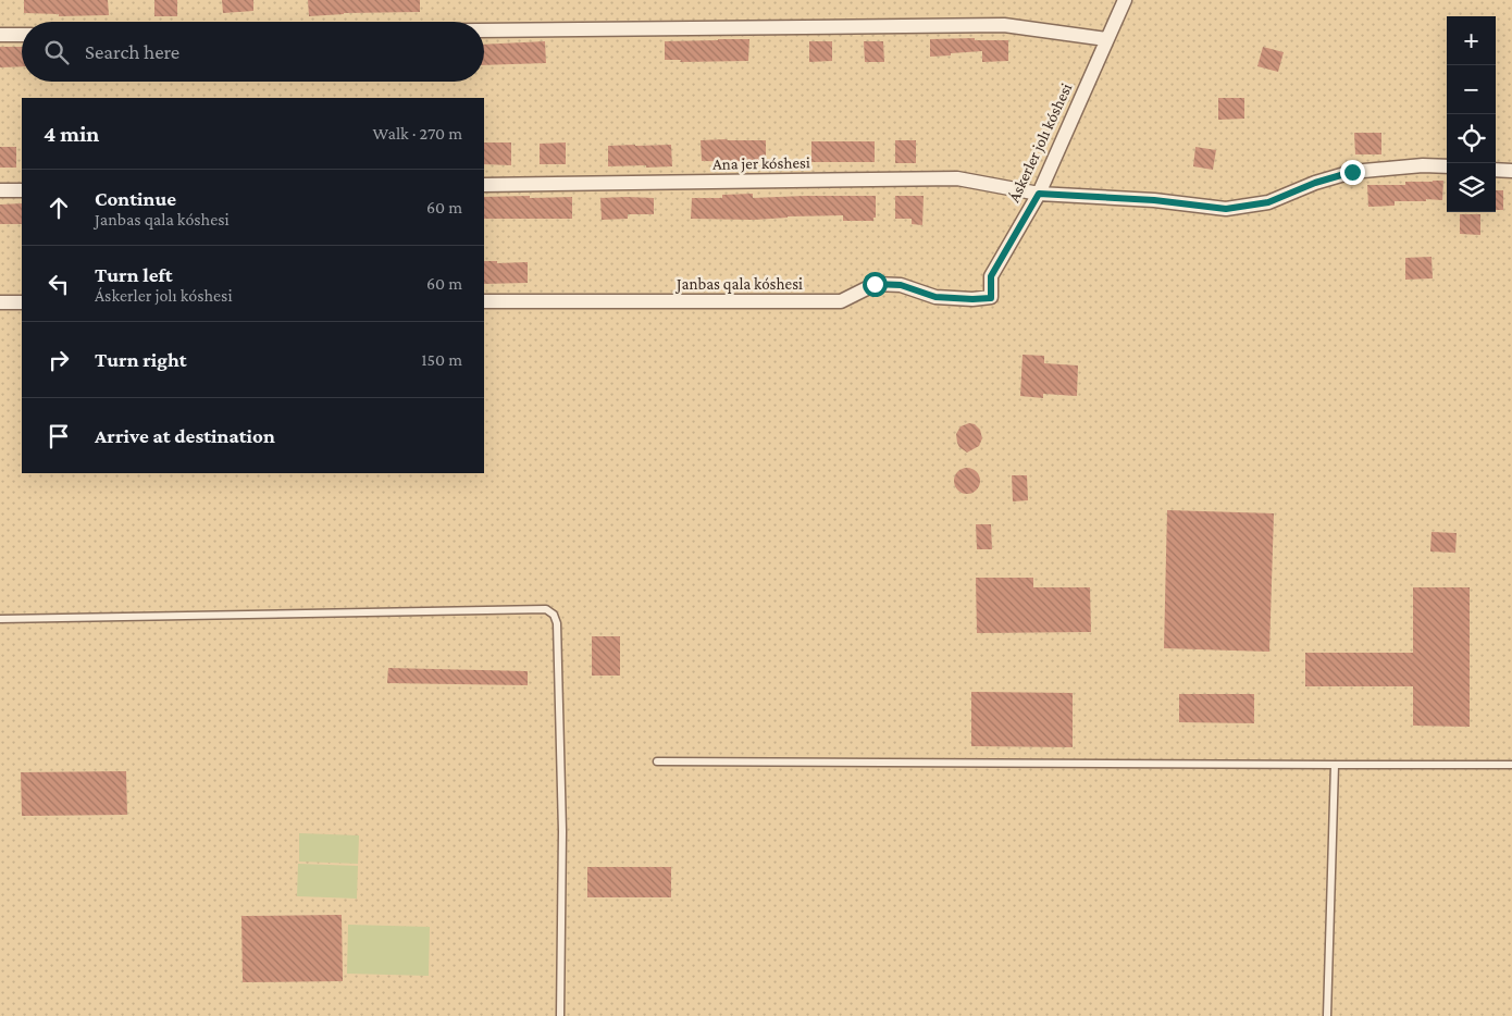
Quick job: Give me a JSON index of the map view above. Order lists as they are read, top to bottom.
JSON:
{
  "streets": {
    "street": ["Áskerler jolı kóshesi", "Ana jer kóshesi", "Janbas qala kóshesi"]
  },
  "crossings": [
    ["Áskerler jolı kóshesi", "Ana jer kóshesi"],
    ["Áskerler jolı kóshesi", "Janbas qala kóshesi"]
  ],
  "page": {
    "map_buttons": ["+", "−"],
    "search": "Search here",
    "heading": ["4 min", "Walk · 270 m"],
    "list": [
      ["Continue", "Janbas qala kóshesi", "60 m"],
      ["Turn left", "Áskerler jolı kóshesi", "60 m"],
      ["Turn right", "150 m"],
      "Arrive at destination"
    ]
  }
}
